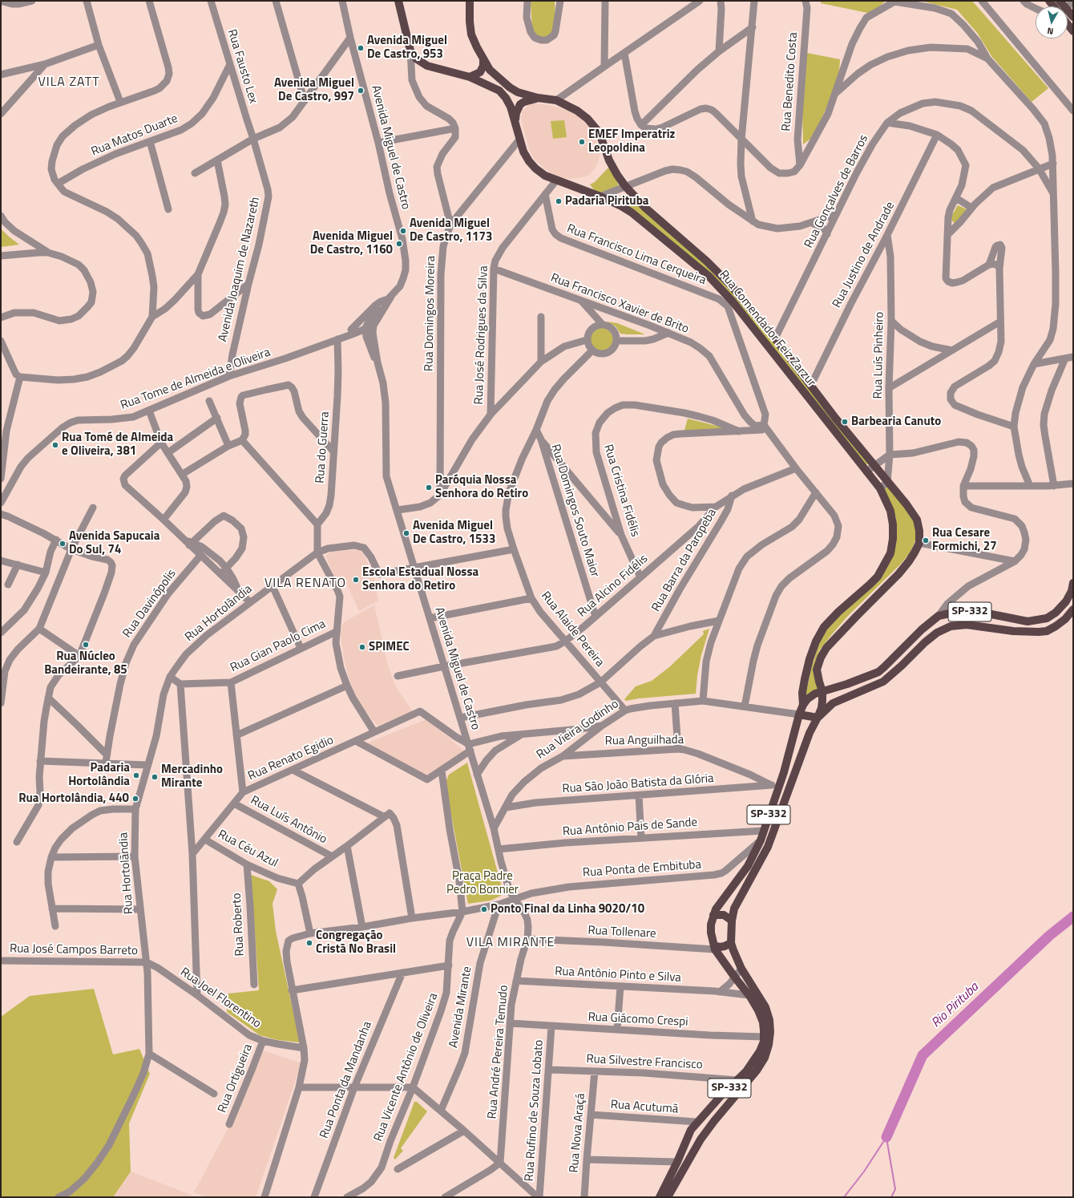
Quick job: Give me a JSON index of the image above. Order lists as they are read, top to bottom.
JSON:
{
  "streets": {
    "main road": ["Rua Comendador Feiz Zarzur", "SP-332"],
    "street": [
      "Rua Fausto Lex",
      "Rua Benedito Costa",
      "Rua Matos Duarte",
      "Avenida Miguel de Castro",
      "Rua Gonçalves de Barros",
      "Rua Francisco Lima Cerqueira",
      "Rua Justino de Andrade",
      "Avenida Joaquim de Nazareth",
      "Rua Francisco Xavier de Brito",
      "Rua Domingos Moreira",
      "Rua José Rodrigues da Silva",
      "Rua Luís Pinheiro",
      "Rua Tome de Almeida e Oliveira",
      "Rua do Guerra",
      "Rua Cristina Fidélis",
      "Rua Domingos Souto Maior",
      "Rua Barra da Paropeba",
      "Rua Alcino Fidélis",
      "Rua Davinópolis",
      "Rua Hortolãndia",
      "Rua Alaide Pereira",
      "Rua Gian Paolo Cima",
      "Rua Vieira Godinho",
      "Rua Anguilhada",
      "Rua Renato Egidio",
      "Rua São João Batista da Glória",
      "Rua Luís Antônio",
      "Rua Antônio Pais de Sande",
      "Rua Céu Azul",
      "Rua Ponta de Embituba",
      "Rua Roberto",
      "Rua Tollenare",
      "Rua José Campos Barreto",
      "Rua Antônio Pinto e Silva",
      "Rua Joel Florentino",
      "Avenida Mirante",
      "Rua Giácomo Crespi",
      "Rua André Pereira Temudo",
      "Rua Silvestre Francisco",
      "Rua Vicente Antônio de Oliveira",
      "Rua Ortigueira",
      "Rua Ponta da Mandanha",
      "Rua Acutumã",
      "Rua Rufino de Souza Lobato",
      "Rua Nova Araçá"
    ]
  },
  "crossings": [
    ["Rua Fausto Lex", "Rua Matos Duarte"],
    ["Rua Fausto Lex", "Avenida Joaquim de Nazareth"],
    ["Avenida Miguel de Castro", "Rua Tome de Almeida e Oliveira"],
    ["Avenida Miguel de Castro", "Rua Alcino Fidélis"],
    ["Avenida Miguel de Castro", "Rua Hortolãndia"],
    ["Avenida Miguel de Castro", "Rua Vieira Godinho"],
    ["Avenida Miguel de Castro", "Rua Renato Egidio"],
    ["Avenida Miguel de Castro", "Rua André Pereira Temudo"],
    ["Rua Gonçalves de Barros", "Rua Comendador Feiz Zarzur"],
    ["Rua Francisco Lima Cerqueira", "Rua Comendador Feiz Zarzur"],
    ["Rua Francisco Lima Cerqueira", "Rua José Rodrigues da Silva"],
    ["Rua Justino de Andrade", "Rua Comendador Feiz Zarzur"],
    ["Rua Justino de Andrade", "Rua Luís Pinheiro"],
    ["Avenida Joaquim de Nazareth", "Rua Tome de Almeida e Oliveira"],
    ["Rua Francisco Xavier de Brito", "Rua José Rodrigues da Silva"],
    ["Rua Domingos Moreira", "Rua Comendador Feiz Zarzur"],
    ["Rua Comendador Feiz Zarzur", "Rua José Rodrigues da Silva"],
    ["Rua Comendador Feiz Zarzur", "Rua Luís Pinheiro"],
    ["Rua Comendador Feiz Zarzur", "SP-332"],
    ["Rua Tome de Almeida e Oliveira", "Rua do Guerra"],
    ["Rua Cristina Fidélis", "Rua Alcino Fidélis"],
    ["Rua Domingos Souto Maior", "Rua Alcino Fidélis"],
    ["Rua Domingos Souto Maior", "Rua Alaide Pereira"],
    ["Rua Barra da Paropeba", "Rua Alcino Fidélis"],
    ["Rua Alcino Fidélis", "Rua Alaide Pereira"],
    ["SP-332", "Rua Vieira Godinho"],
    ["SP-332", "Rua Anguilhada"],
    ["SP-332", "Rua São João Batista da Glória"],
    ["SP-332", "Rua Antônio Pais de Sande"],
    ["SP-332", "Rua Ponta de Embituba"],
    ["SP-332", "Rua Tollenare"],
    ["SP-332", "Rua Antônio Pinto e Silva"],
    ["SP-332", "Rua Giácomo Crespi"],
    ["SP-332", "Rua Silvestre Francisco"],
    ["SP-332", "Rua Acutumã"],
    ["Rua Hortolãndia", "Rua José Campos Barreto"],
    ["Rua Hortolãndia", "Rua Joel Florentino"],
    ["Rua Alaide Pereira", "Rua Vieira Godinho"],
    ["Rua Gian Paolo Cima", "Rua Luís Antônio"],
    ["Rua Vieira Godinho", "Rua Anguilhada"],
    ["Rua Vieira Godinho", "Rua São João Batista da Glória"],
    ["Rua Vieira Godinho", "Rua André Pereira Temudo"],
    ["Rua Anguilhada", "Rua São João Batista da Glória"],
    ["Rua Renato Egidio", "Rua Luís Antônio"],
    ["Rua Renato Egidio", "Rua Céu Azul"],
    ["Rua Antônio Pais de Sande", "Rua André Pereira Temudo"],
    ["Rua Céu Azul", "Rua Roberto"],
    ["Rua Ponta de Embituba", "Avenida Mirante"],
    ["Rua Ponta de Embituba", "Rua André Pereira Temudo"],
    ["Rua Ponta de Embituba", "Rua Vicente Antônio de Oliveira"],
    ["Rua Tollenare", "Rua André Pereira Temudo"],
    ["Rua José Campos Barreto", "Rua Joel Florentino"],
    ["Rua Antônio Pinto e Silva", "Rua André Pereira Temudo"],
    ["Rua Joel Florentino", "Rua Ortigueira"],
    ["Rua Giácomo Crespi", "Rua André Pereira Temudo"],
    ["Rua Giácomo Crespi", "Rua Rufino de Souza Lobato"],
    ["Rua Silvestre Francisco", "Rua Rufino de Souza Lobato"],
    ["Rua Silvestre Francisco", "Rua Nova Araçá"],
    ["Rua Acutumã", "Rua Nova Araçá"]
  ],
  "districts": ["VILA ZATT", "VILA RENATO", "VILA MIRANTE"],
  "water": ["Rio Pirituba"],
  "parks": ["Praça Padre Pedro Bonnier"],
  "places": [
    "Avenida Miguel De Castro, 953",
    "Avenida Miguel De Castro, 997",
    "EMEF Imperatriz Leopoldina",
    "Padaria Pirituba",
    "Avenida Miguel De Castro, 1173",
    "Avenida Miguel De Castro, 1160",
    "Barbearia Canuto",
    "Rua Tomé de Almeida e Oliveira, 381",
    "Paróquia Nossa Senhora do Retiro",
    "Avenida Miguel De Castro, 1533",
    "Rua Cesare Formichi, 27",
    "Avenida Sapucaia Do Sul, 74",
    "Escola Estadual Nossa Senhora do Retiro",
    "Rua Núcleo Bandeirante, 85",
    "SPIMEC",
    "Padaria Hortolândia",
    "Mercadinho Mirante",
    "Rua Hortolândia, 440",
    "Ponto Final da Linha 9020/10",
    "Congregação Cristã No Brasil"
  ],
  "north": "bottom"
}
